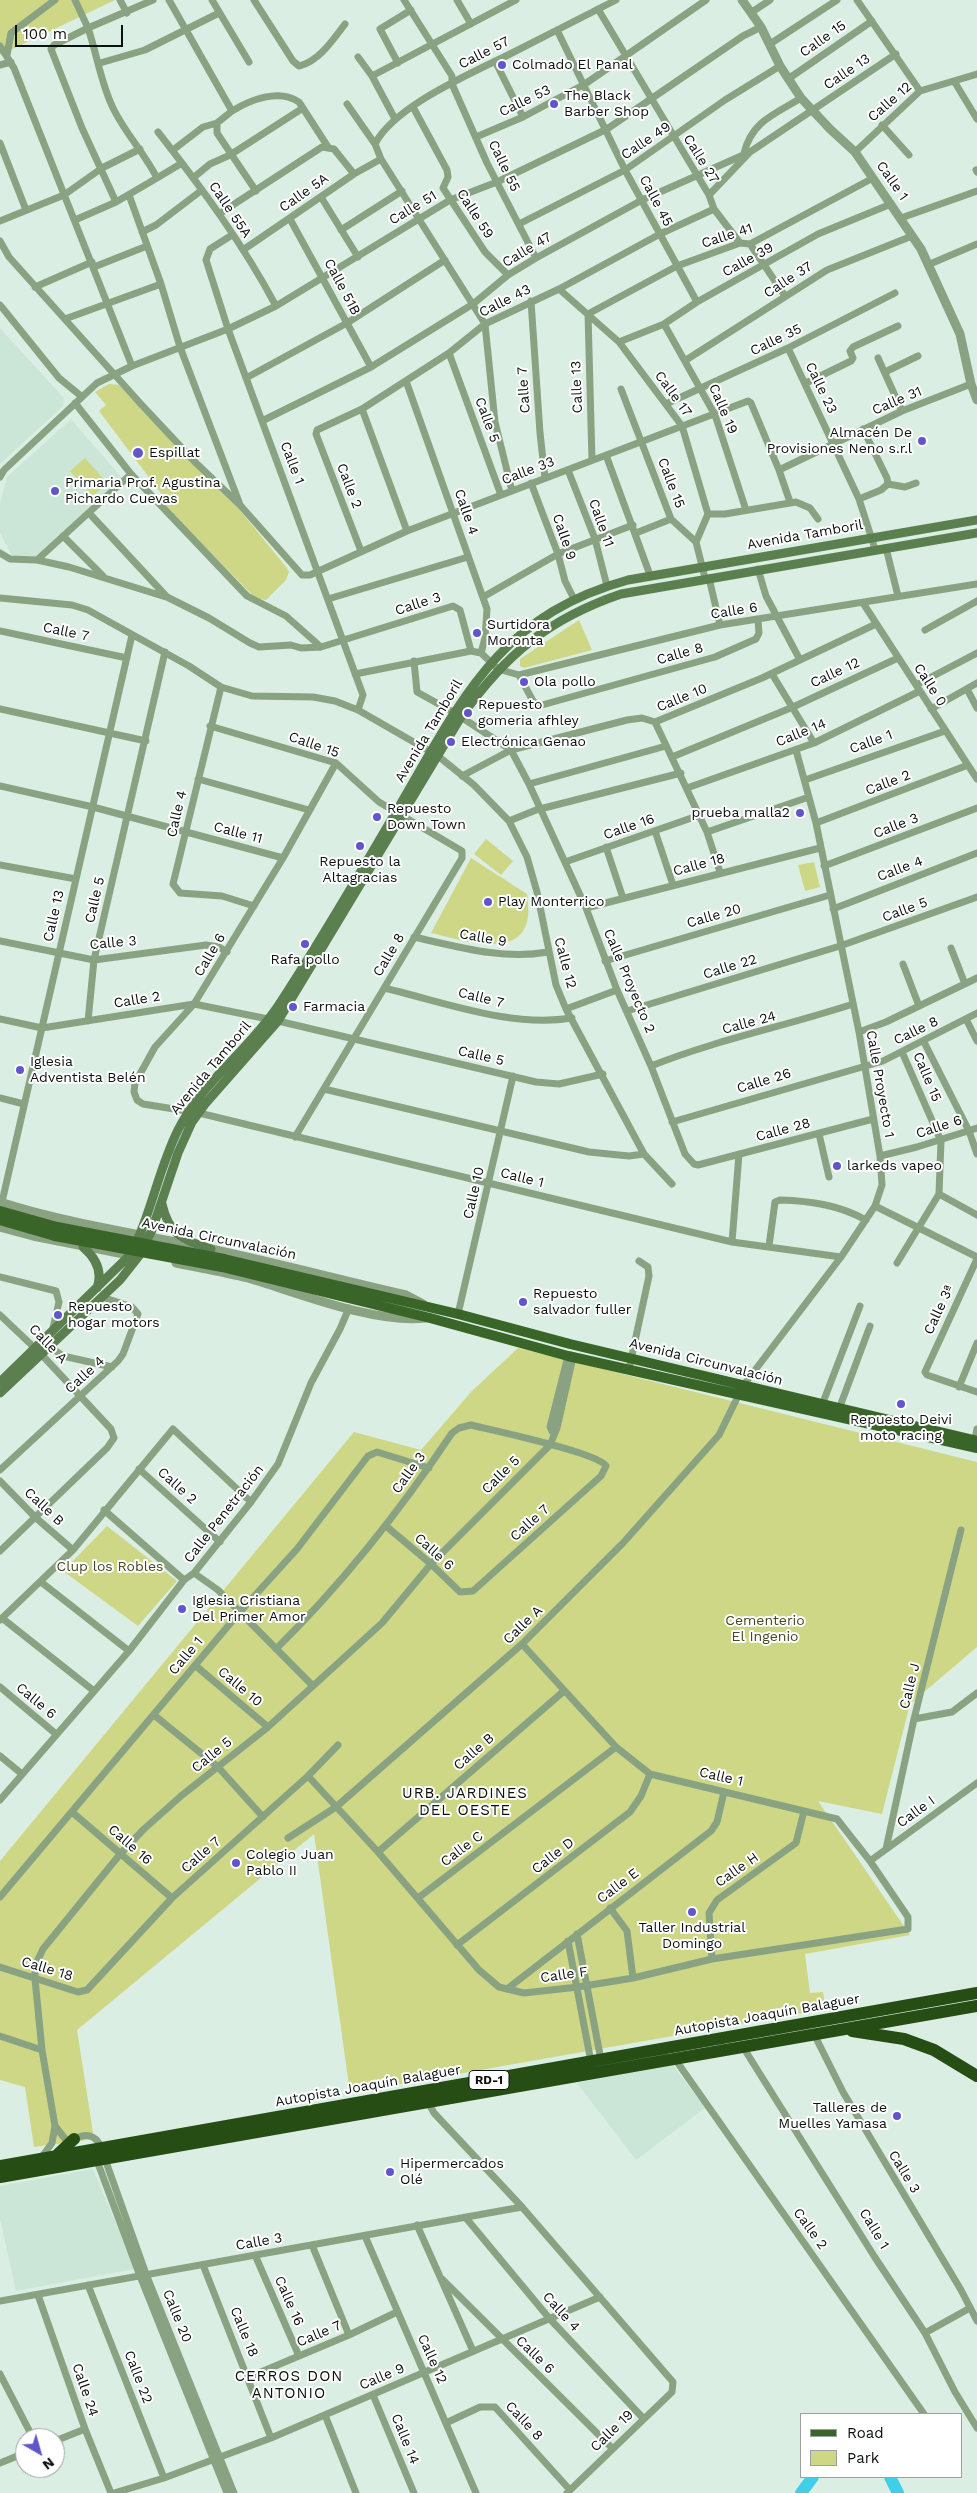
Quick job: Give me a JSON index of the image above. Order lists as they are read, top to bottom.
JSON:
{
  "streets": {
    "highway": ["Autopista Joaquín Balaguer", "RD-1"],
    "main road": ["Avenida Tamboril", "Avenida Circunvalación"],
    "street": [
      "Calle 15",
      "Calle 57",
      "Calle 13",
      "Calle 53",
      "Calle 12",
      "Calle 49",
      "Calle 27",
      "Calle 55",
      "Calle 1",
      "Calle 5A",
      "Calle 45",
      "Calle 51",
      "Calle 55A",
      "Calle 59",
      "Calle 41",
      "Calle 47",
      "Calle 39",
      "Calle 37",
      "Calle 51B",
      "Calle 43",
      "Calle 35",
      "Calle 23",
      "Calle 7",
      "Calle 17",
      "Calle 31",
      "Calle 19",
      "Calle 5",
      "Calle 33",
      "Calle 2",
      "Calle 4",
      "Calle 11",
      "Calle 9",
      "Calle 3",
      "Calle 6",
      "Calle 8",
      "Calle 0",
      "Calle 10",
      "Calle 14",
      "Calle 16",
      "Calle 18",
      "Calle 20",
      "Calle 22",
      "Calle Proyecto 2",
      "Calle 24",
      "Calle 26",
      "Calle Proyecto 1",
      "Calle 28",
      "Calle 3ª",
      "Calle A",
      "Calle B",
      "Calle Penetración",
      "Calle J",
      "Calle I",
      "Calle C",
      "Calle D",
      "Calle H",
      "Calle E",
      "Calle F"
    ]
  },
  "crossings": [
    ["Calle 15", "Calle 1"],
    ["Calle 15", "Calle 33"],
    ["Calle 15", "Calle 4"],
    ["Calle 15", "Avenida Tamboril"],
    ["Calle 15", "Calle 6"],
    ["Calle 15", "Calle 8"],
    ["Calle 57", "Calle 27"],
    ["Calle 57", "Calle 55"],
    ["Calle 57", "Calle 45"],
    ["Calle 57", "Calle 59"],
    ["Calle 13", "Calle 12"],
    ["Calle 13", "Calle 1"],
    ["Calle 13", "Calle 41"],
    ["Calle 13", "Calle 47"],
    ["Calle 13", "Calle 7"],
    ["Calle 13", "Calle 17"],
    ["Calle 13", "Calle 33"],
    ["Calle 13", "Calle 2"],
    ["Calle 13", "Calle 3"],
    ["Calle 13", "Avenida Circunvalación"],
    ["Calle 53", "Calle 27"],
    ["Calle 53", "Calle 55"],
    ["Calle 53", "Calle 45"],
    ["Calle 12", "Calle 1"],
    ["Calle 12", "Calle 7"],
    ["Calle 12", "Calle 5"],
    ["Calle 12", "Calle 4"],
    ["Calle 12", "Avenida Tamboril"],
    ["Calle 12", "Calle 9"],
    ["Calle 12", "Calle 3"],
    ["Calle 12", "Calle 8"],
    ["Calle 12", "Calle 0"],
    ["Calle 12", "Calle 10"],
    ["Calle 49", "Calle 27"],
    ["Calle 49", "Calle 55"],
    ["Calle 49", "Calle 1"],
    ["Calle 49", "Calle 45"],
    ["Calle 27", "Calle 51"],
    ["Calle 27", "Calle 41"],
    ["Calle 27", "Calle 47"],
    ["Calle 27", "Calle 43"],
    ["Calle 55", "Calle 51"],
    ["Calle 55", "Calle 47"],
    ["Calle 1", "Calle 51"],
    ["Calle 1", "Calle 55A"],
    ["Calle 1", "Calle 41"],
    ["Calle 1", "Calle 47"],
    ["Calle 1", "Calle 39"],
    ["Calle 1", "Calle 37"],
    ["Calle 1", "Calle 31"],
    ["Calle 1", "Calle 33"],
    ["Calle 1", "Avenida Tamboril"],
    ["Calle 1", "Calle 3"],
    ["Calle 1", "Calle 6"],
    ["Calle 1", "Calle 8"],
    ["Calle 1", "Calle 0"],
    ["Calle 1", "Calle 10"],
    ["Calle 1", "Calle 16"],
    ["Calle 1", "Calle Proyecto 1"],
    ["Calle 1", "Calle A"],
    ["Calle 1", "Calle B"],
    ["Calle 1", "Calle I"],
    ["Calle 1", "Calle C"],
    ["Calle 1", "Calle D"],
    ["Calle 1", "Calle H"],
    ["Calle 1", "Calle E"],
    ["Calle 1", "Calle F"],
    ["Calle 1", "Autopista Joaquín Balaguer"],
    ["Calle 5A", "Calle 55A"],
    ["Calle 5A", "Calle 51B"],
    ["Calle 45", "Calle 51"],
    ["Calle 45", "Calle 41"],
    ["Calle 45", "Calle 47"],
    ["Calle 45", "Calle 39"],
    ["Calle 45", "Calle 43"],
    ["Calle 51", "Calle 55A"],
    ["Calle 51", "Calle 59"],
    ["Calle 51", "Calle 51B"],
    ["Calle 59", "Calle 47"],
    ["Calle 41", "Calle 17"],
    ["Calle 47", "Calle 51B"],
    ["Calle 39", "Calle 17"],
    ["Calle 39", "Calle 19"],
    ["Calle 37", "Calle 19"],
    ["Calle 43", "Calle 7"],
    ["Calle 43", "Calle 17"],
    ["Calle 43", "Calle 5"],
    ["Calle 43", "Calle 2"],
    ["Calle 43", "Calle 4"],
    ["Calle 35", "Calle 23"],
    ["Calle 35", "Calle 17"],
    ["Calle 35", "Calle 19"],
    ["Calle 23", "Calle 31"],
    ["Calle 23", "Avenida Tamboril"],
    ["Calle 7", "Calle 33"],
    ["Calle 7", "Calle 3"],
    ["Calle 7", "Calle 6"],
    ["Calle 7", "Calle 8"],
    ["Calle 7", "Calle 16"],
    ["Calle 7", "Calle 18"],
    ["Calle 7", "Calle F"],
    ["Calle 17", "Calle 33"],
    ["Calle 31", "Calle 33"],
    ["Calle 19", "Calle 33"],
    ["Calle 19", "Calle 4"],
    ["Calle 19", "Calle 9"],
    ["Calle 19", "Calle 6"],
    ["Calle 19", "Calle 8"],
    ["Calle 5", "Calle 33"],
    ["Calle 5", "Calle 2"],
    ["Calle 5", "Avenida Tamboril"],
    ["Calle 5", "Calle 3"],
    ["Calle 5", "Calle 6"],
    ["Calle 5", "Calle 8"],
    ["Calle 5", "Calle 10"],
    ["Calle 5", "Calle 16"],
    ["Calle 5", "Calle 18"],
    ["Calle 5", "Calle 22"],
    ["Calle 5", "Calle Proyecto 1"],
    ["Calle 5", "Avenida Circunvalación"],
    ["Calle 5", "Autopista Joaquín Balaguer"],
    ["Calle 33", "Calle 2"],
    ["Calle 33", "Calle 4"],
    ["Calle 33", "Calle 11"],
    ["Calle 33", "Calle 9"],
    ["Calle 2", "Avenida Tamboril"],
    ["Calle 2", "Calle 6"],
    ["Calle 2", "Calle 0"],
    ["Calle 2", "Calle Proyecto 1"],
    ["Calle 2", "Calle Penetración"],
    ["Calle 2", "Autopista Joaquín Balaguer"],
    ["Calle 4", "Calle 11"],
    ["Calle 4", "Avenida Tamboril"],
    ["Calle 4", "Calle 9"],
    ["Calle 4", "Calle 3"],
    ["Calle 4", "Calle 6"],
    ["Calle 4", "Calle Proyecto 1"],
    ["Calle 4", "Calle A"],
    ["Calle 11", "Avenida Tamboril"],
    ["Calle 11", "Calle 6"],
    ["Avenida Tamboril", "Calle 9"],
    ["Avenida Tamboril", "Calle 6"],
    ["Avenida Tamboril", "Calle 8"],
    ["Avenida Tamboril", "Calle Proyecto 2"],
    ["Avenida Tamboril", "Avenida Circunvalación"],
    ["Calle 9", "Calle 6"],
    ["Calle 9", "Calle 8"],
    ["Calle 9", "Calle 14"],
    ["Calle 9", "Calle 18"],
    ["Calle 9", "Calle 20"],
    ["Calle 9", "Calle 22"],
    ["Calle 9", "Calle 24"],
    ["Calle 3", "Calle 6"],
    ["Calle 3", "Calle 16"],
    ["Calle 3", "Calle 18"],
    ["Calle 3", "Calle 20"],
    ["Calle 3", "Calle 22"],
    ["Calle 3", "Calle 24"],
    ["Calle 3", "Calle Proyecto 1"],
    ["Calle 3", "Autopista Joaquín Balaguer"],
    ["Calle 6", "Calle 8"],
    ["Calle 6", "Calle 0"],
    ["Calle 6", "Calle Proyecto 1"],
    ["Calle 6", "Calle Penetración"],
    ["Calle 8", "Calle 26"],
    ["Calle 8", "Calle Proyecto 1"],
    ["Calle 0", "Calle 10"],
    ["Calle 0", "Calle 14"],
    ["Calle 10", "Calle Proyecto 2"],
    ["Calle 10", "Avenida Circunvalación"],
    ["Calle 14", "Calle Proyecto 1"],
    ["Calle 16", "Calle Proyecto 2"],
    ["Calle 18", "Calle Proyecto 2"],
    ["Calle 18", "Calle Proyecto 1"],
    ["Calle 20", "Calle Proyecto 2"],
    ["Calle 20", "Calle Proyecto 1"],
    ["Calle 20", "Autopista Joaquín Balaguer"],
    ["Calle 22", "Calle Proyecto 2"],
    ["Calle 22", "Calle Proyecto 1"],
    ["Calle Proyecto 2", "Calle 24"],
    ["Calle Proyecto 2", "Calle 26"],
    ["Calle Proyecto 2", "Calle 28"],
    ["Calle 24", "Calle Proyecto 1"],
    ["Calle 26", "Calle Proyecto 1"],
    ["Calle Proyecto 1", "Calle 28"],
    ["Calle Proyecto 1", "Avenida Circunvalación"],
    ["Calle Proyecto 1", "Calle A"],
    ["Avenida Circunvalación", "Calle A"],
    ["Avenida Circunvalación", "Calle Penetración"],
    ["Calle A", "Calle B"],
    ["Calle A", "Calle F"],
    ["Calle B", "Calle F"],
    ["Calle J", "Calle I"],
    ["Calle C", "Calle F"],
    ["Calle D", "Calle F"],
    ["Calle H", "Calle F"],
    ["Calle E", "Calle F"]
  ],
  "districts": ["URB. JARDINES DEL OESTE", "CERROS DON ANTONIO"],
  "parks": ["Clup los Robles", "Cementerio El Ingenio"],
  "places": [
    "Colmado El Panal",
    "The Black Barber Shop",
    "Almacén De Provisiones Neno s.r.l",
    "Espillat",
    "Primaria Prof. Agustina Pichardo Cuevas",
    "Surtidora Moronta",
    "Ola pollo",
    "Repuesto gomeria afhley",
    "Electrónica Genao",
    "prueba malla2",
    "Repuesto Down Town",
    "Repuesto la Altagracias",
    "Play Monterrico",
    "Rafa pollo",
    "Farmacia",
    "Iglesia Adventista Belén",
    "larkeds vapeo",
    "Repuesto salvador fuller",
    "Repuesto hogar motors",
    "Repuesto Deivi moto racing",
    "Iglesia Cristiana Del Primer Amor",
    "Colegio Juan Pablo II",
    "Taller Industrial Domingo",
    "Talleres de Muelles Yamasa",
    "Hipermercados Olé"
  ],
  "legend": ["Road", "Park"],
  "scale_bar": "100 m",
  "north": "bottom right"
}
